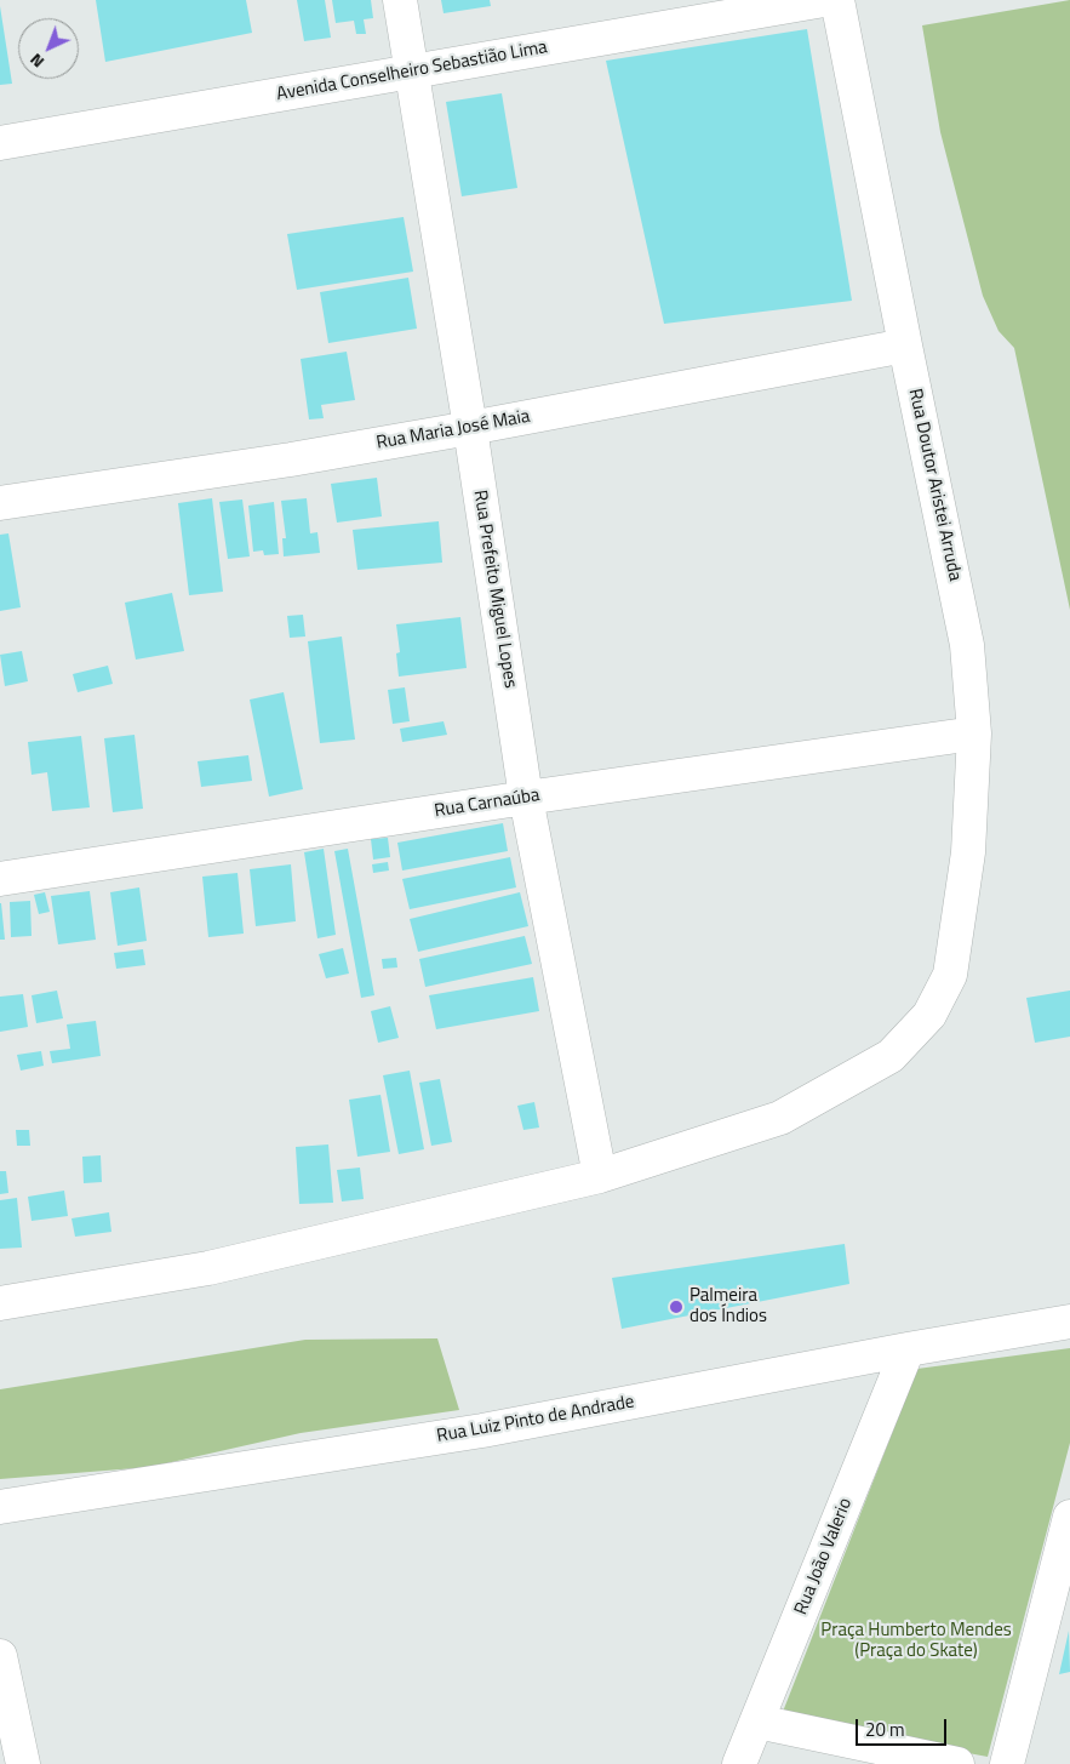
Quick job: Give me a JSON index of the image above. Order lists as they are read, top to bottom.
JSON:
{
  "streets": {
    "street": [
      "Avenida Conselheiro Sebastião Lima",
      "Rua Maria José Maia",
      "Rua Doutor Aristei Arruda",
      "Rua Prefeito Miguel Lopes",
      "Rua Carnaúba",
      "Rua Luiz Pinto de Andrade",
      "Rua João Valerio"
    ]
  },
  "crossings": [
    ["Avenida Conselheiro Sebastião Lima", "Rua Prefeito Miguel Lopes"],
    ["Rua Maria José Maia", "Rua Doutor Aristei Arruda"],
    ["Rua Maria José Maia", "Rua Prefeito Miguel Lopes"],
    ["Rua Doutor Aristei Arruda", "Rua Prefeito Miguel Lopes"],
    ["Rua Doutor Aristei Arruda", "Rua Carnaúba"],
    ["Rua Prefeito Miguel Lopes", "Rua Carnaúba"],
    ["Rua Luiz Pinto de Andrade", "Rua João Valerio"]
  ],
  "parks": ["Praça Humberto Mendes (Praça do Skate)"],
  "places": ["Palmeira dos Índios"],
  "scale_bar": "20 m",
  "north": "bottom left"
}
